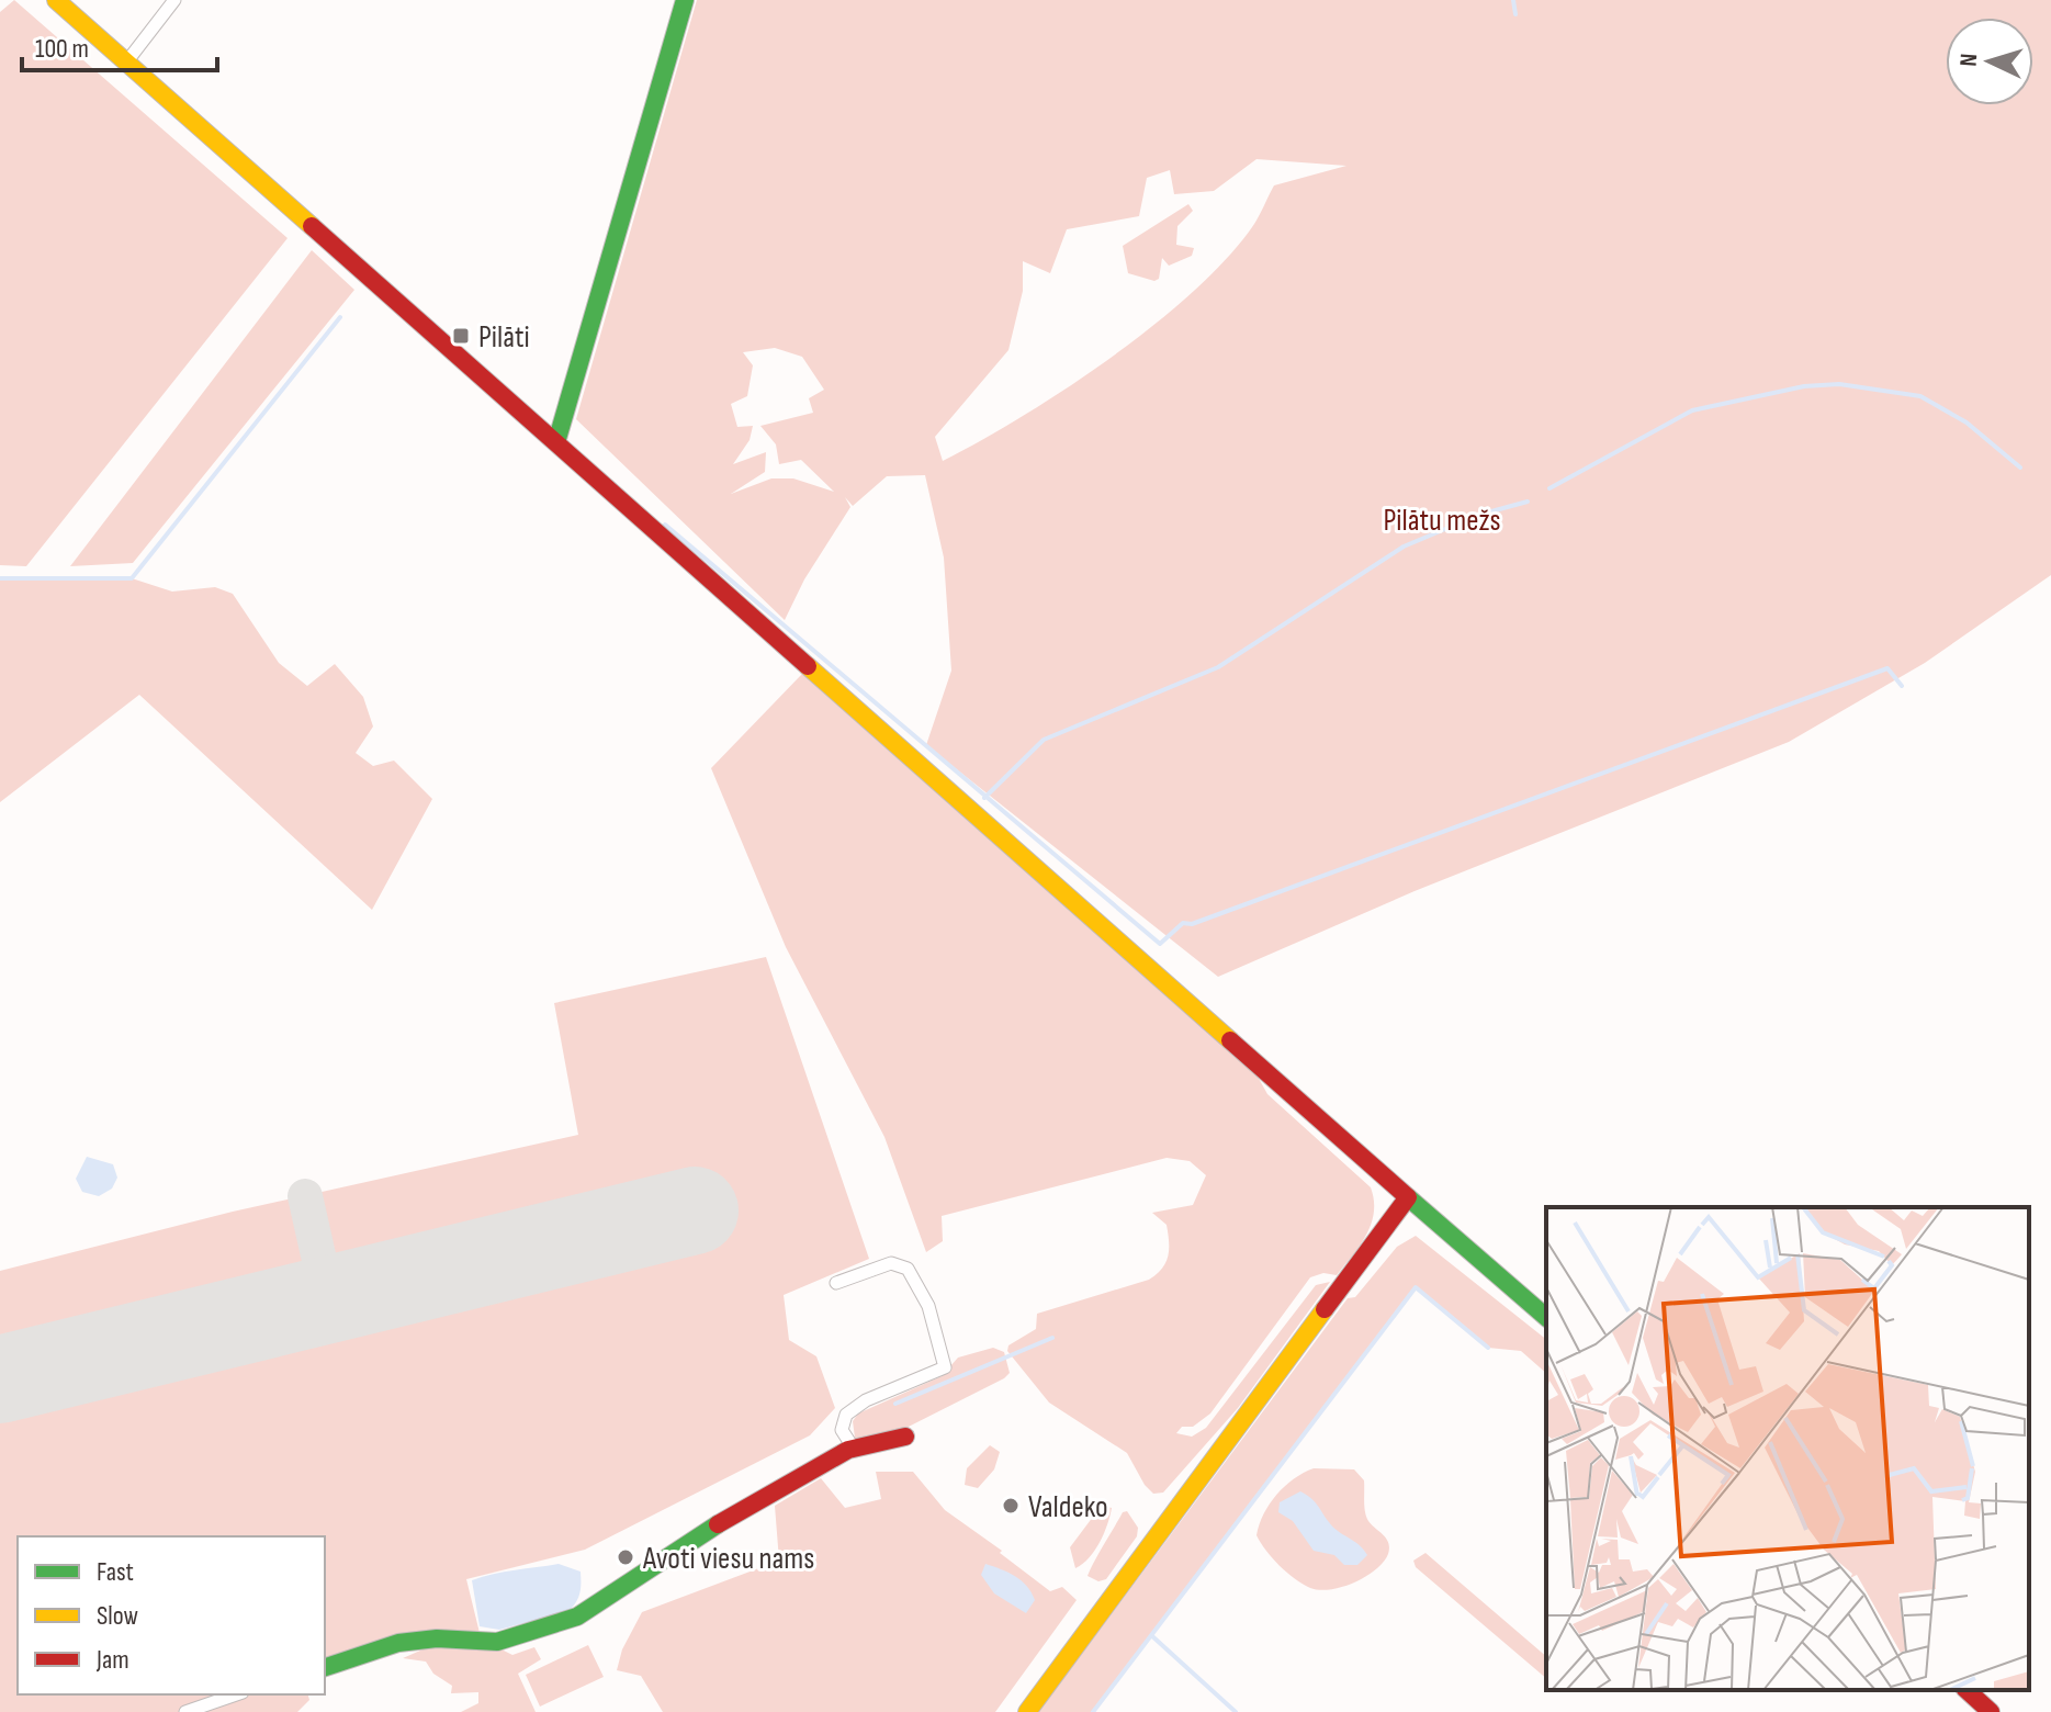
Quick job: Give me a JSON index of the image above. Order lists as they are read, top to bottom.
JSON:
{
  "parks": ["Pilātu mežs"],
  "places": {
    "transit": ["Pilāti"],
    "other": ["Valdeko", "Avoti viesu nams"]
  },
  "legend": ["Fast", "Slow", "Jam"],
  "scale_bar": "100 m",
  "north": "left"
}
